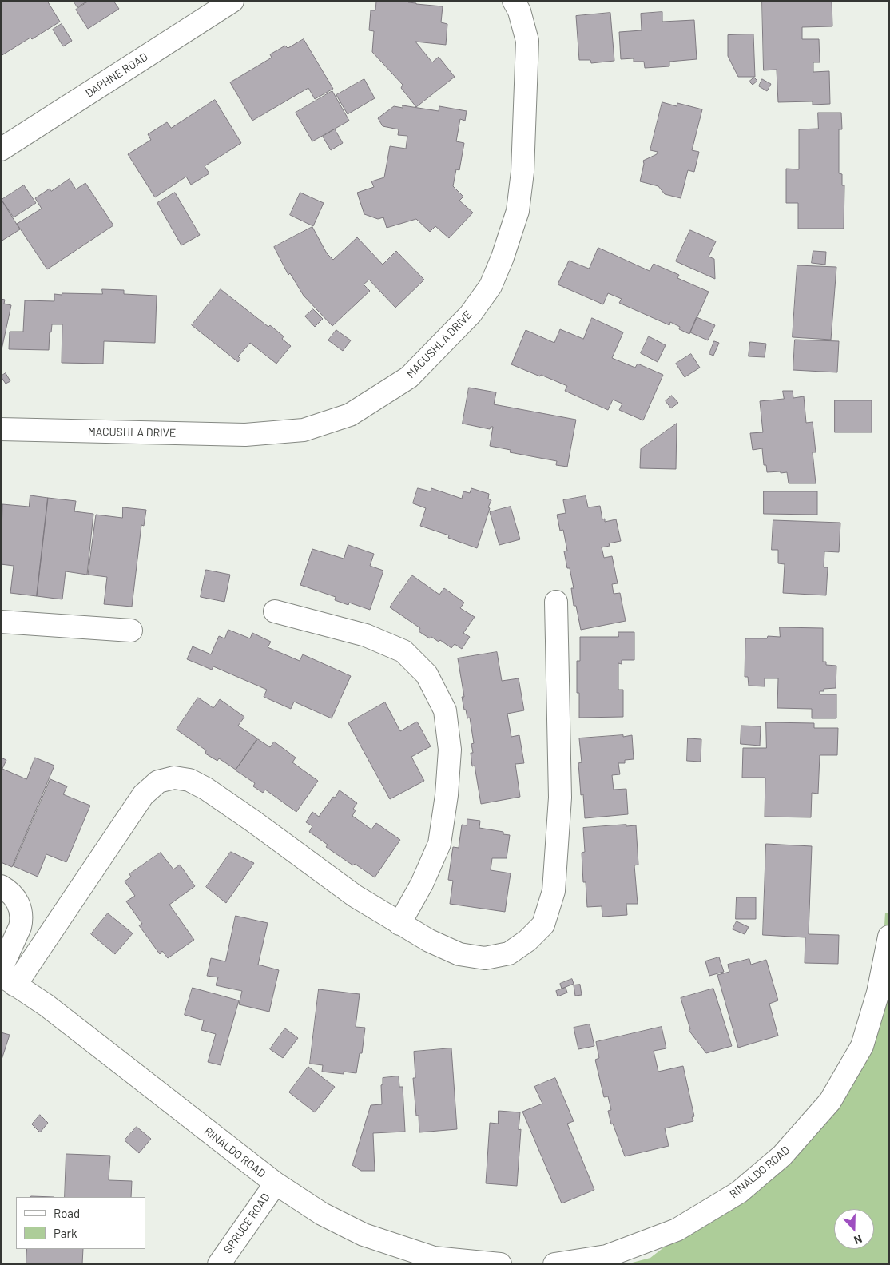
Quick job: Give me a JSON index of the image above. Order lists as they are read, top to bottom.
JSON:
{
  "streets": {
    "street": [
      "DAPHNE ROAD",
      "MACUSHLA DRIVE",
      "RINALDO ROAD",
      "SPRUCE ROAD"
    ]
  },
  "crossings": [
    ["RINALDO ROAD", "SPRUCE ROAD"]
  ],
  "legend": ["Road", "Park"],
  "north": "bottom"
}
